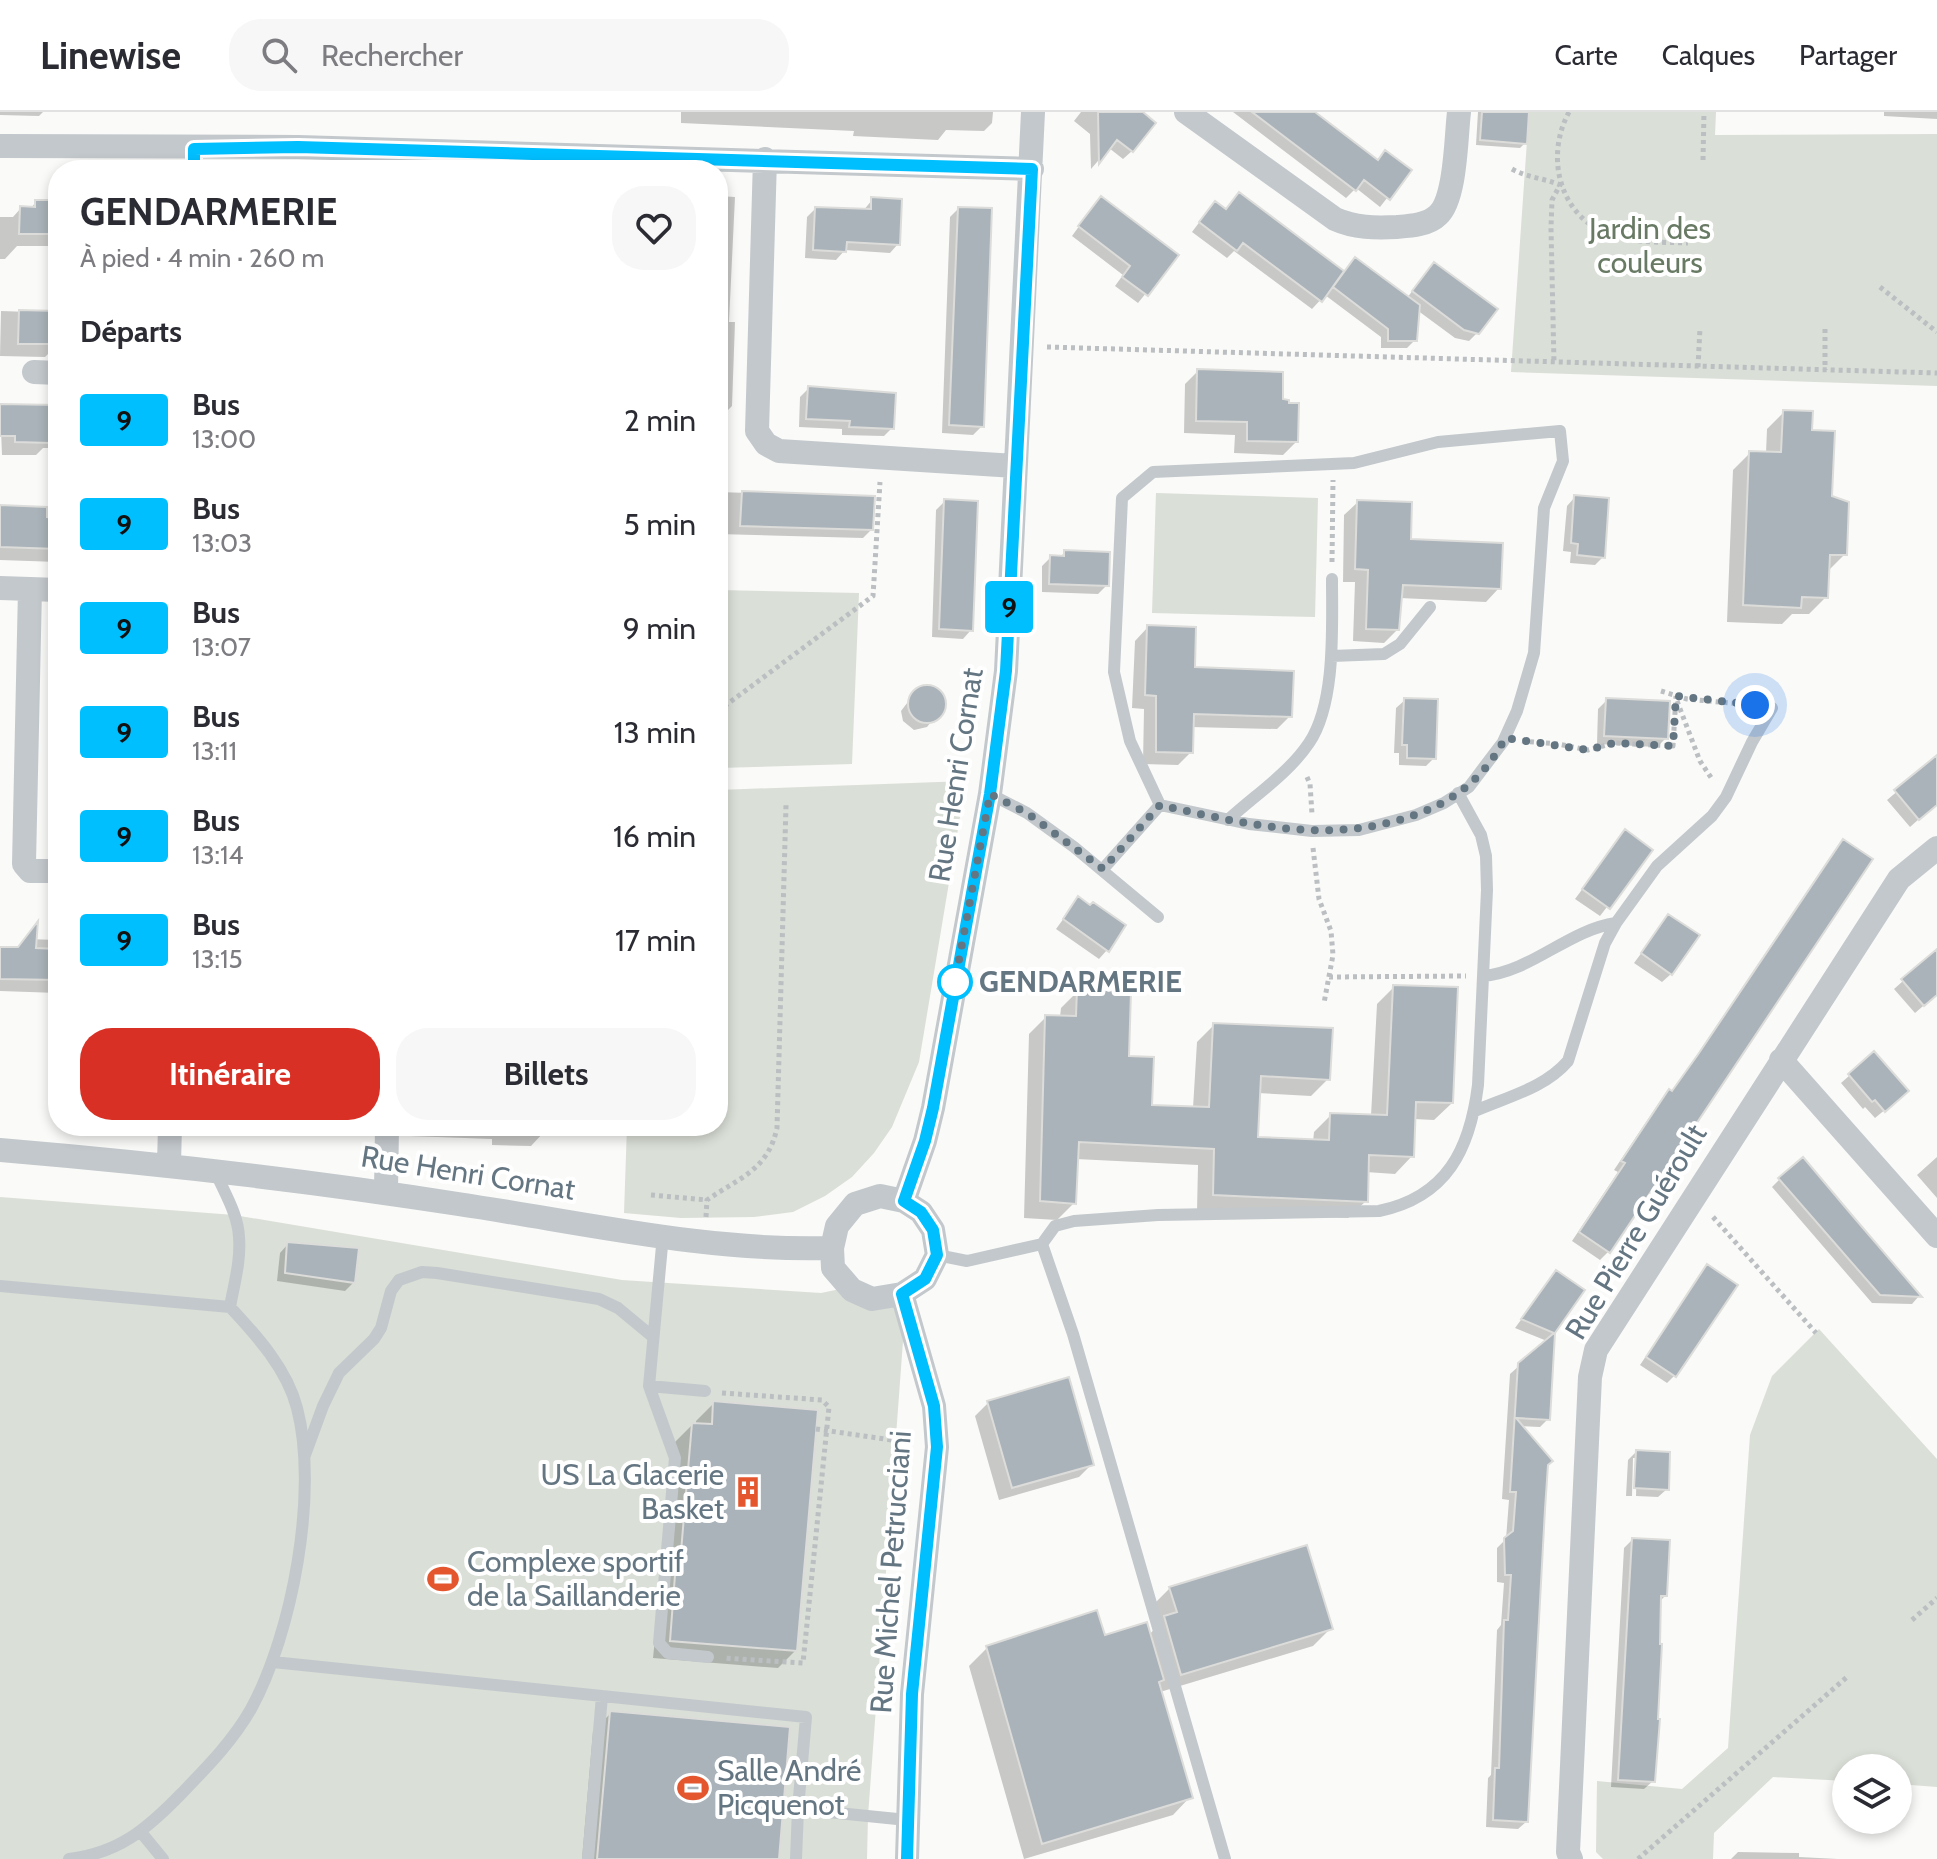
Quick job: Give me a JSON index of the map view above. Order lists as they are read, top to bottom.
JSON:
{
  "streets": {
    "street": ["Rue Henri Cornat", "Rue Pierre Guéroult", "Rue Michel Petrucciani"]
  },
  "crossings": [
    ["Rue Henri Cornat", "Rue Michel Petrucciani"]
  ],
  "parks": ["Jardin des couleurs"],
  "places": {
    "other": ["GENDARMERIE"],
    "building": ["US La Glacerie Basket"],
    "sports": ["Complexe sportif de la Saillanderie", "Salle André Picquenot"]
  },
  "lines": ["bus line 9"],
  "page": {
    "header": "Linewise",
    "search": "Rechercher",
    "nav": ["Carte", "Calques", "Partager"],
    "on_map": "9",
    "heading": [
      ["GENDARMERIE", "À pied · 4 min · 260 m"],
      "Départs"
    ],
    "list": [
      {
        "mark": "9",
        "name": "Bus",
        "note": "13:00",
        "value": "2 min"
      },
      {
        "mark": "9",
        "name": "Bus",
        "note": "13:03",
        "value": "5 min"
      },
      {
        "mark": "9",
        "name": "Bus",
        "note": "13:07",
        "value": "9 min"
      },
      {
        "mark": "9",
        "name": "Bus",
        "note": "13:11",
        "value": "13 min"
      },
      {
        "mark": "9",
        "name": "Bus",
        "note": "13:14",
        "value": "16 min"
      },
      {
        "mark": "9",
        "name": "Bus",
        "note": "13:15",
        "value": "17 min"
      }
    ],
    "buttons": ["Itinéraire", "Billets"]
  }
}
